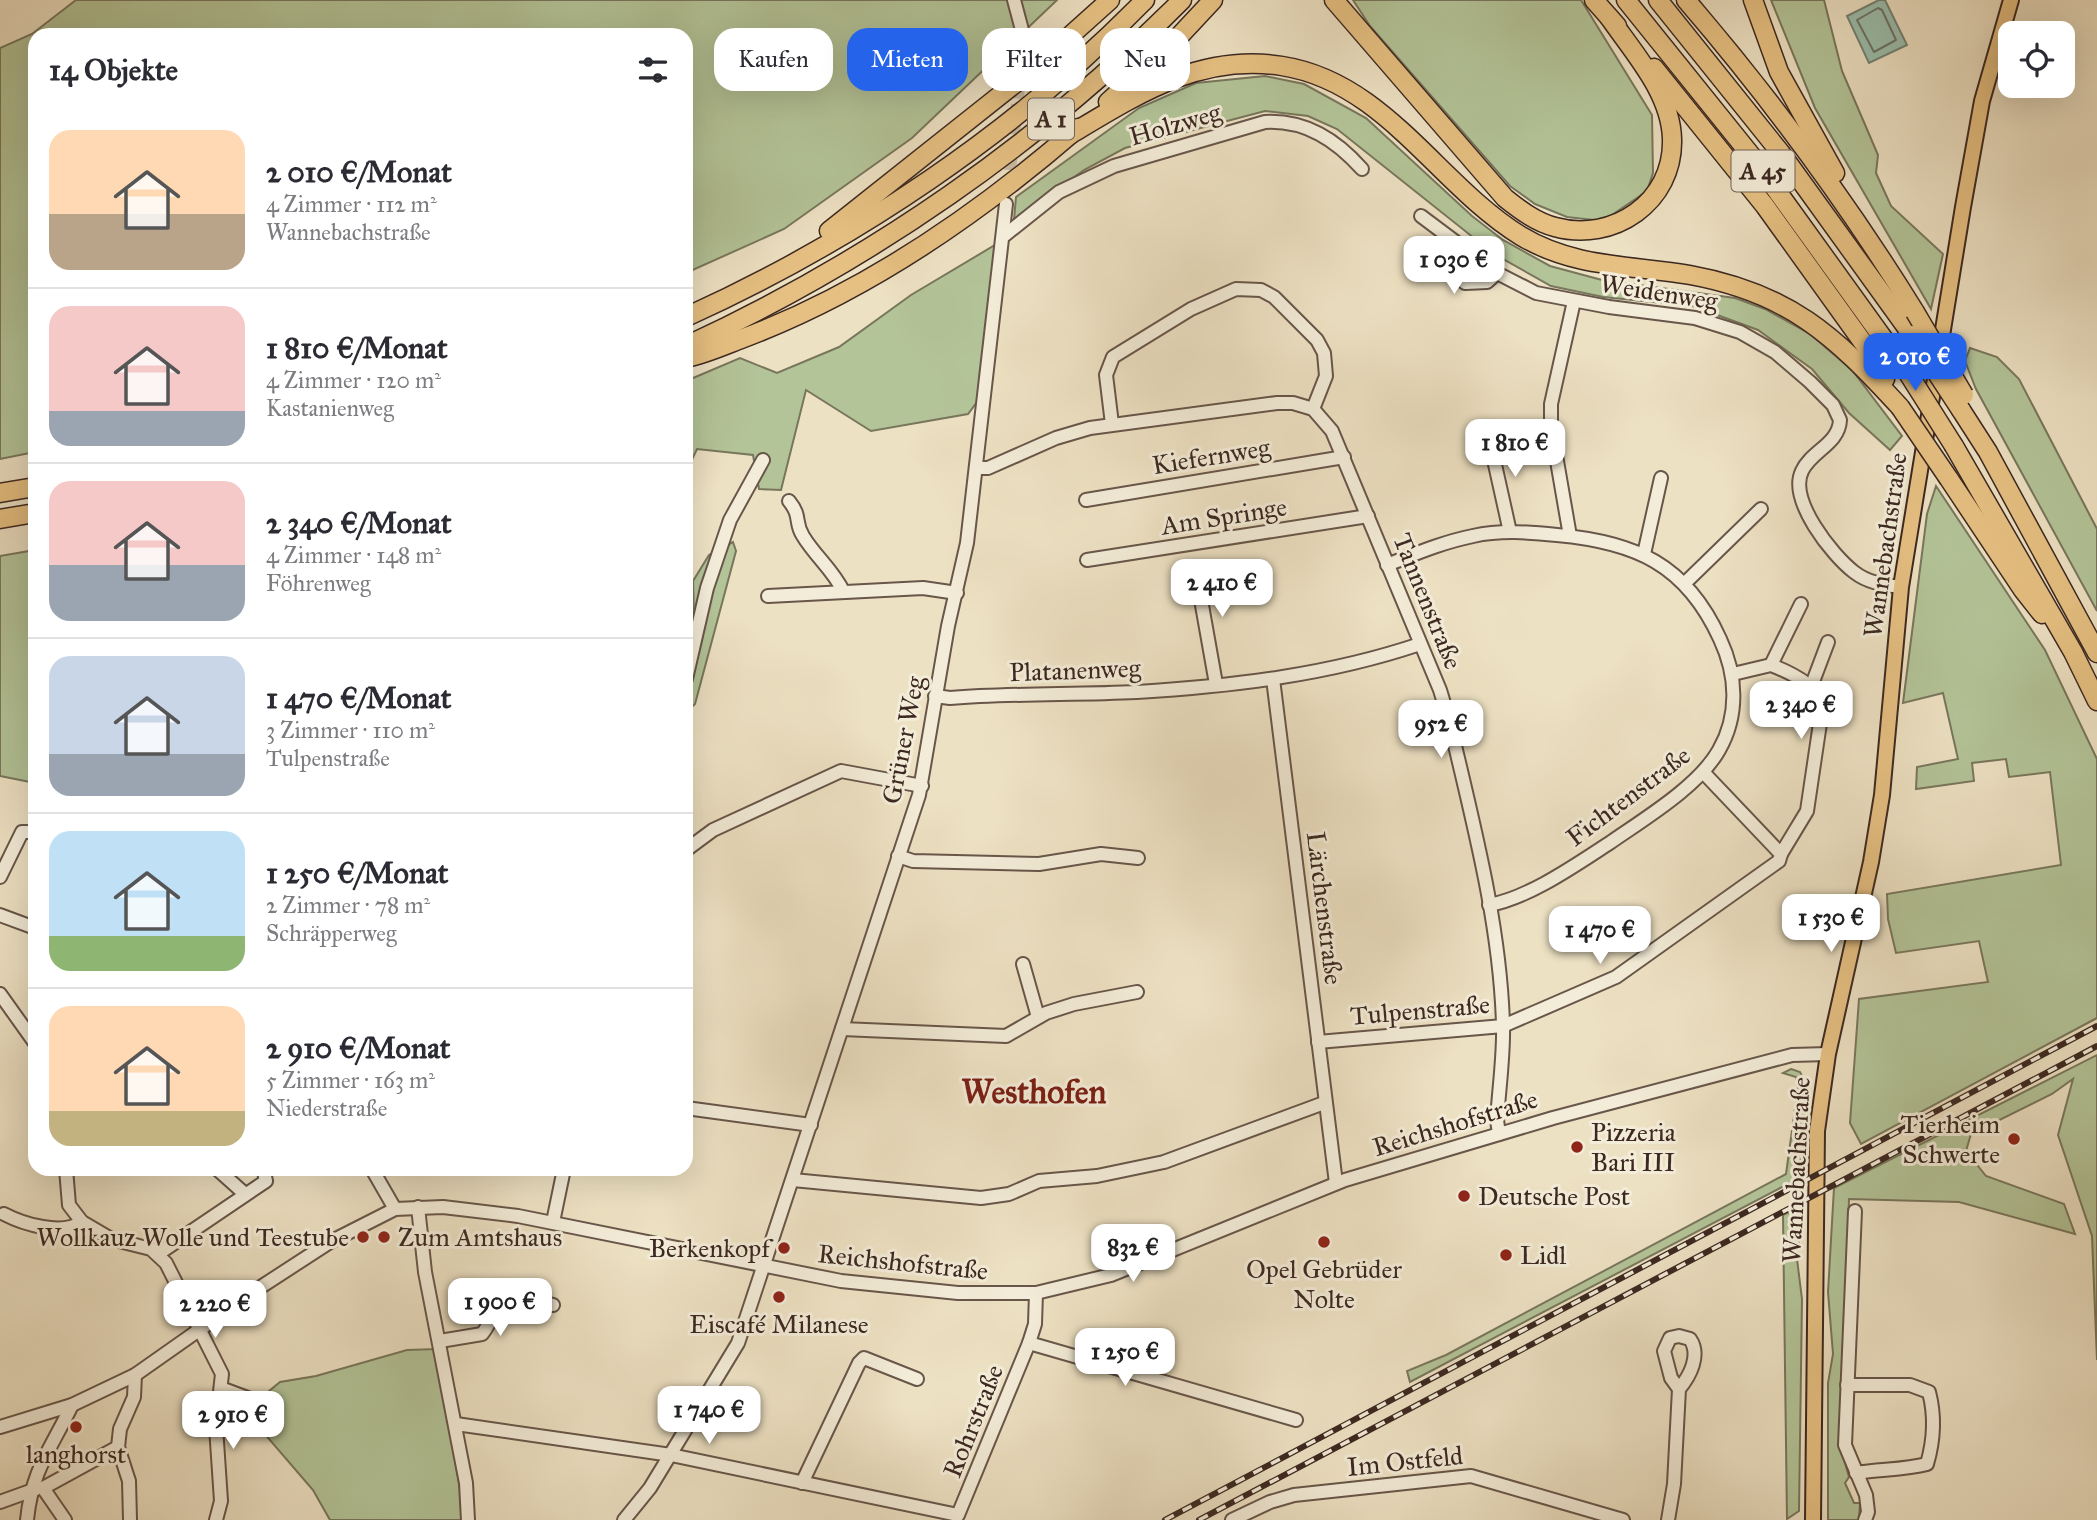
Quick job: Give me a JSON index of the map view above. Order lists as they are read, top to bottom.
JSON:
{
  "streets": {
    "highway": ["A 1", "A 45"],
    "main road": ["Wannebachstraße"],
    "street": [
      "Holzweg",
      "Weidenweg",
      "Kiefernweg",
      "Am Springe",
      "Tannenstraße",
      "Platanenweg",
      "Grüner Weg",
      "Fichtenstraße",
      "Lärchenstraße",
      "Tulpenstraße",
      "Reichshofstraße",
      "Rohrstraße",
      "Im Ostfeld"
    ]
  },
  "crossings": [
    ["Holzweg", "Grüner Weg"],
    ["Weidenweg", "Wannebachstraße"],
    ["Kiefernweg", "Tannenstraße"],
    ["Am Springe", "Tannenstraße"],
    ["Wannebachstraße", "Reichshofstraße"],
    ["Tannenstraße", "Platanenweg"],
    ["Tannenstraße", "Fichtenstraße"],
    ["Tannenstraße", "Tulpenstraße"],
    ["Tannenstraße", "Reichshofstraße"],
    ["Platanenweg", "Grüner Weg"],
    ["Platanenweg", "Lärchenstraße"],
    ["Grüner Weg", "Reichshofstraße"],
    ["Lärchenstraße", "Tulpenstraße"],
    ["Lärchenstraße", "Reichshofstraße"],
    ["Reichshofstraße", "Rohrstraße"]
  ],
  "districts": ["Westhofen"],
  "places": [
    "Tierheim Schwerte",
    "Pizzeria Bari III",
    "Deutsche Post",
    "Wollkauz Wolle und Teestube",
    "Zum Amtshaus",
    "Opel Gebrüder Nolte",
    "Berkenkopf",
    "Lidl",
    "Eiscafé Milanese",
    "langhorst"
  ],
  "page": {
    "chip": [
      "Kaufen",
      "Mieten",
      "Filter",
      "Neu"
    ],
    "heading": "14 Objekte",
    "list": [
      {
        "name": "2 010 €/Monat",
        "note": "4 Zimmer · 112 m² · Wannebachstraße"
      },
      {
        "name": "1 810 €/Monat",
        "note": "4 Zimmer · 120 m² · Kastanienweg"
      },
      {
        "name": "2 340 €/Monat",
        "note": "4 Zimmer · 148 m² · Föhrenweg"
      },
      {
        "name": "1 470 €/Monat",
        "note": "3 Zimmer · 110 m² · Tulpenstraße"
      },
      {
        "name": "1 250 €/Monat",
        "note": "2 Zimmer · 78 m² · Schräpperweg"
      },
      {
        "name": "2 910 €/Monat",
        "note": "5 Zimmer · 163 m² · Niederstraße"
      }
    ],
    "price": [
      "1 030 €",
      "2 010 €",
      "1 810 €",
      "2 410 €",
      "2 340 €",
      "952 €",
      "1 530 €",
      "1 470 €",
      "832 €",
      "1 900 €",
      "2 220 €",
      "1 250 €",
      "1 740 €",
      "2 910 €"
    ]
  }
}
